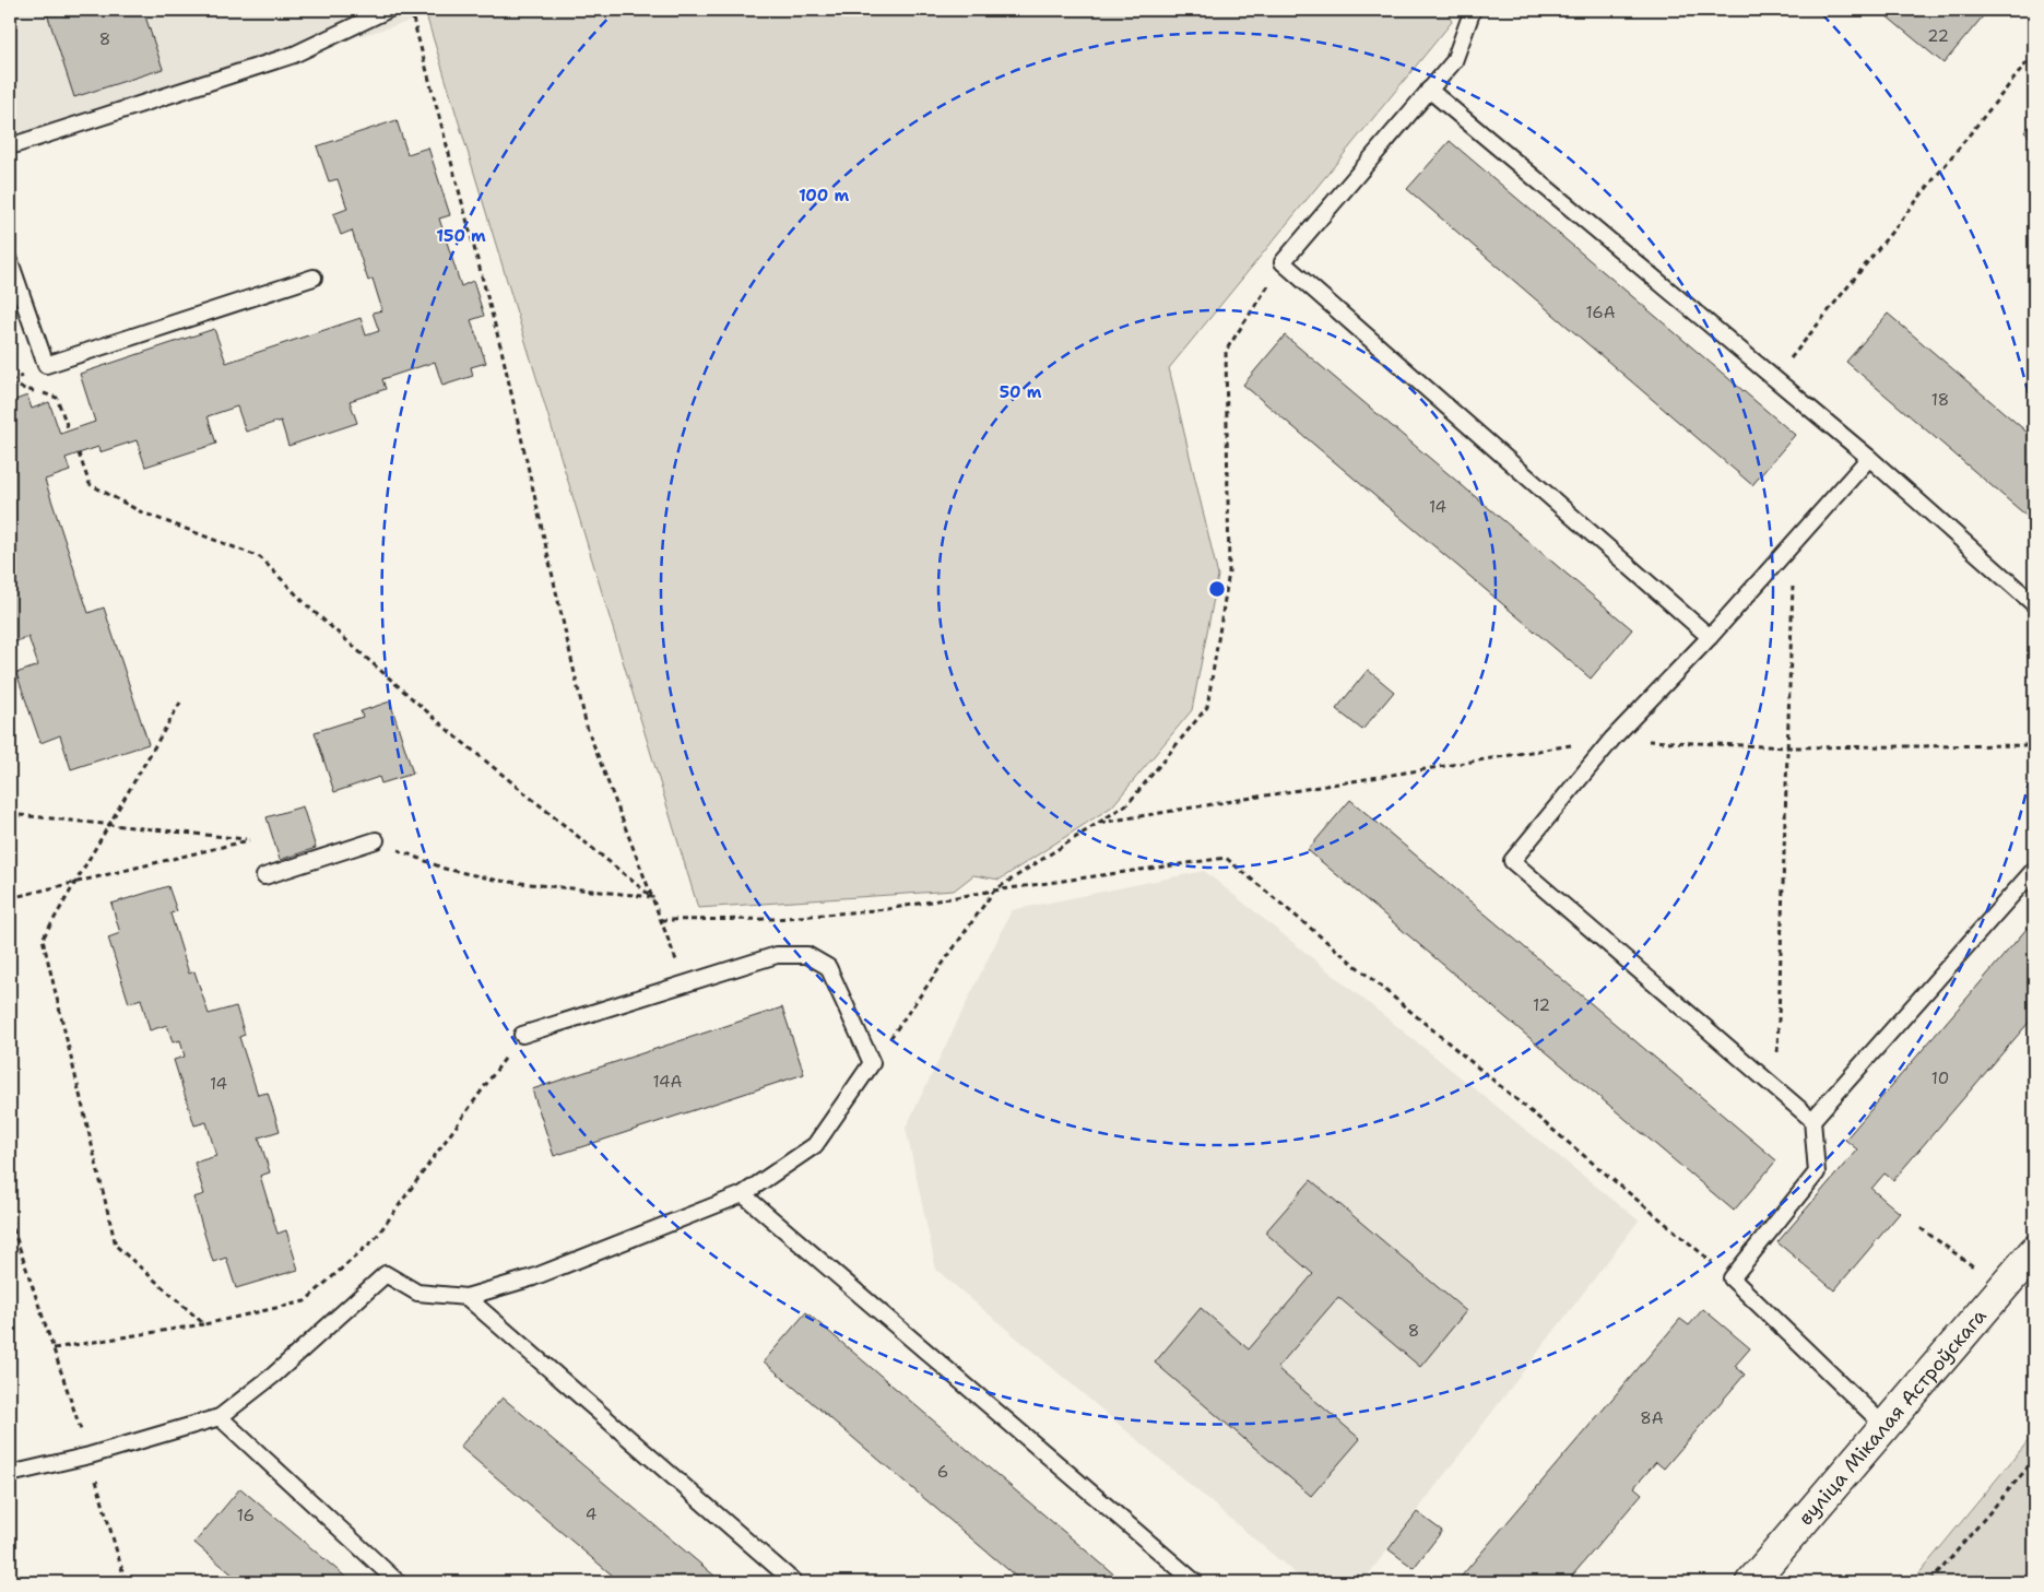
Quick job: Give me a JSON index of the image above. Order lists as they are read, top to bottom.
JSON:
{
  "streets": {
    "main road": ["вуліца Мікалая Астроўскага"]
  },
  "house_numbers": [
    "22",
    "8",
    "16А",
    "18",
    "14",
    "12",
    "10",
    "14А",
    "14",
    "8",
    "8А",
    "6",
    "4",
    "16"
  ],
  "rings": ["100 m", "150 m", "50 m"]
}
